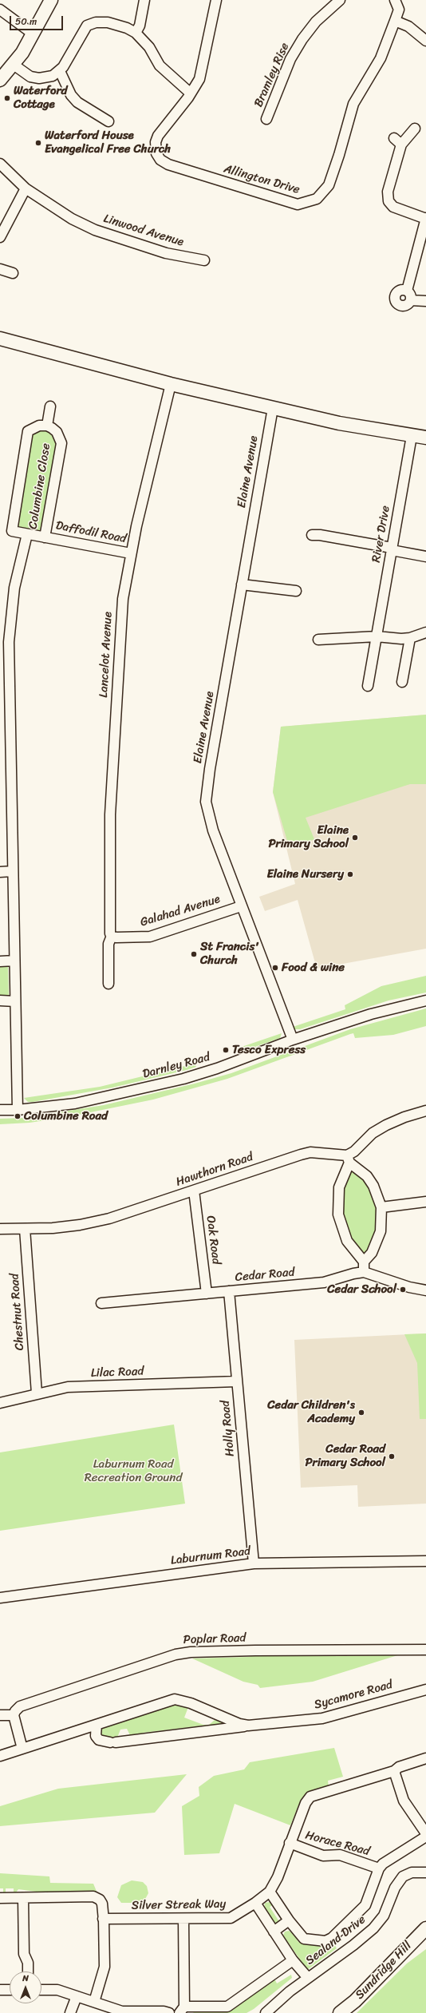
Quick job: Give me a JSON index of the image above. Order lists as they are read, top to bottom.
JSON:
{
  "streets": {
    "main road": ["Sundridge Hill"],
    "street": [
      "Bramley Rise",
      "Allington Drive",
      "Linwood Avenue",
      "Elaine Avenue",
      "Columbine Close",
      "Daffodil Road",
      "River Drive",
      "Lancelot Avenue",
      "Galahad Avenue",
      "Darnley Road",
      "Hawthorn Road",
      "Oak Road",
      "Cedar Road",
      "Chestnut Road",
      "Lilac Road",
      "Holly Road",
      "Laburnum Road",
      "Poplar Road",
      "Sycamore Road",
      "Horace Road",
      "Silver Streak Way",
      "Sealand Drive"
    ]
  },
  "crossings": [
    ["Elaine Avenue", "Galahad Avenue"],
    ["Elaine Avenue", "Darnley Road"],
    ["Columbine Close", "Daffodil Road"],
    ["Daffodil Road", "Lancelot Avenue"],
    ["Lancelot Avenue", "Galahad Avenue"],
    ["Hawthorn Road", "Oak Road"],
    ["Hawthorn Road", "Chestnut Road"],
    ["Oak Road", "Cedar Road"],
    ["Cedar Road", "Holly Road"],
    ["Chestnut Road", "Lilac Road"],
    ["Lilac Road", "Holly Road"],
    ["Holly Road", "Laburnum Road"],
    ["Horace Road", "Silver Streak Way"]
  ],
  "parks": ["Laburnum Road Recreation Ground"],
  "places": [
    "Waterford Cottage",
    "Waterford House Evangelical Free Church",
    "Elaine Primary School",
    "Elaine Nursery",
    "St Francis' Church",
    "Food & wine",
    "Tesco Express",
    "Columbine Road",
    "Cedar School",
    "Cedar Children's Academy",
    "Cedar Road Primary School"
  ],
  "scale_bar": "50 m",
  "north": "top"
}
